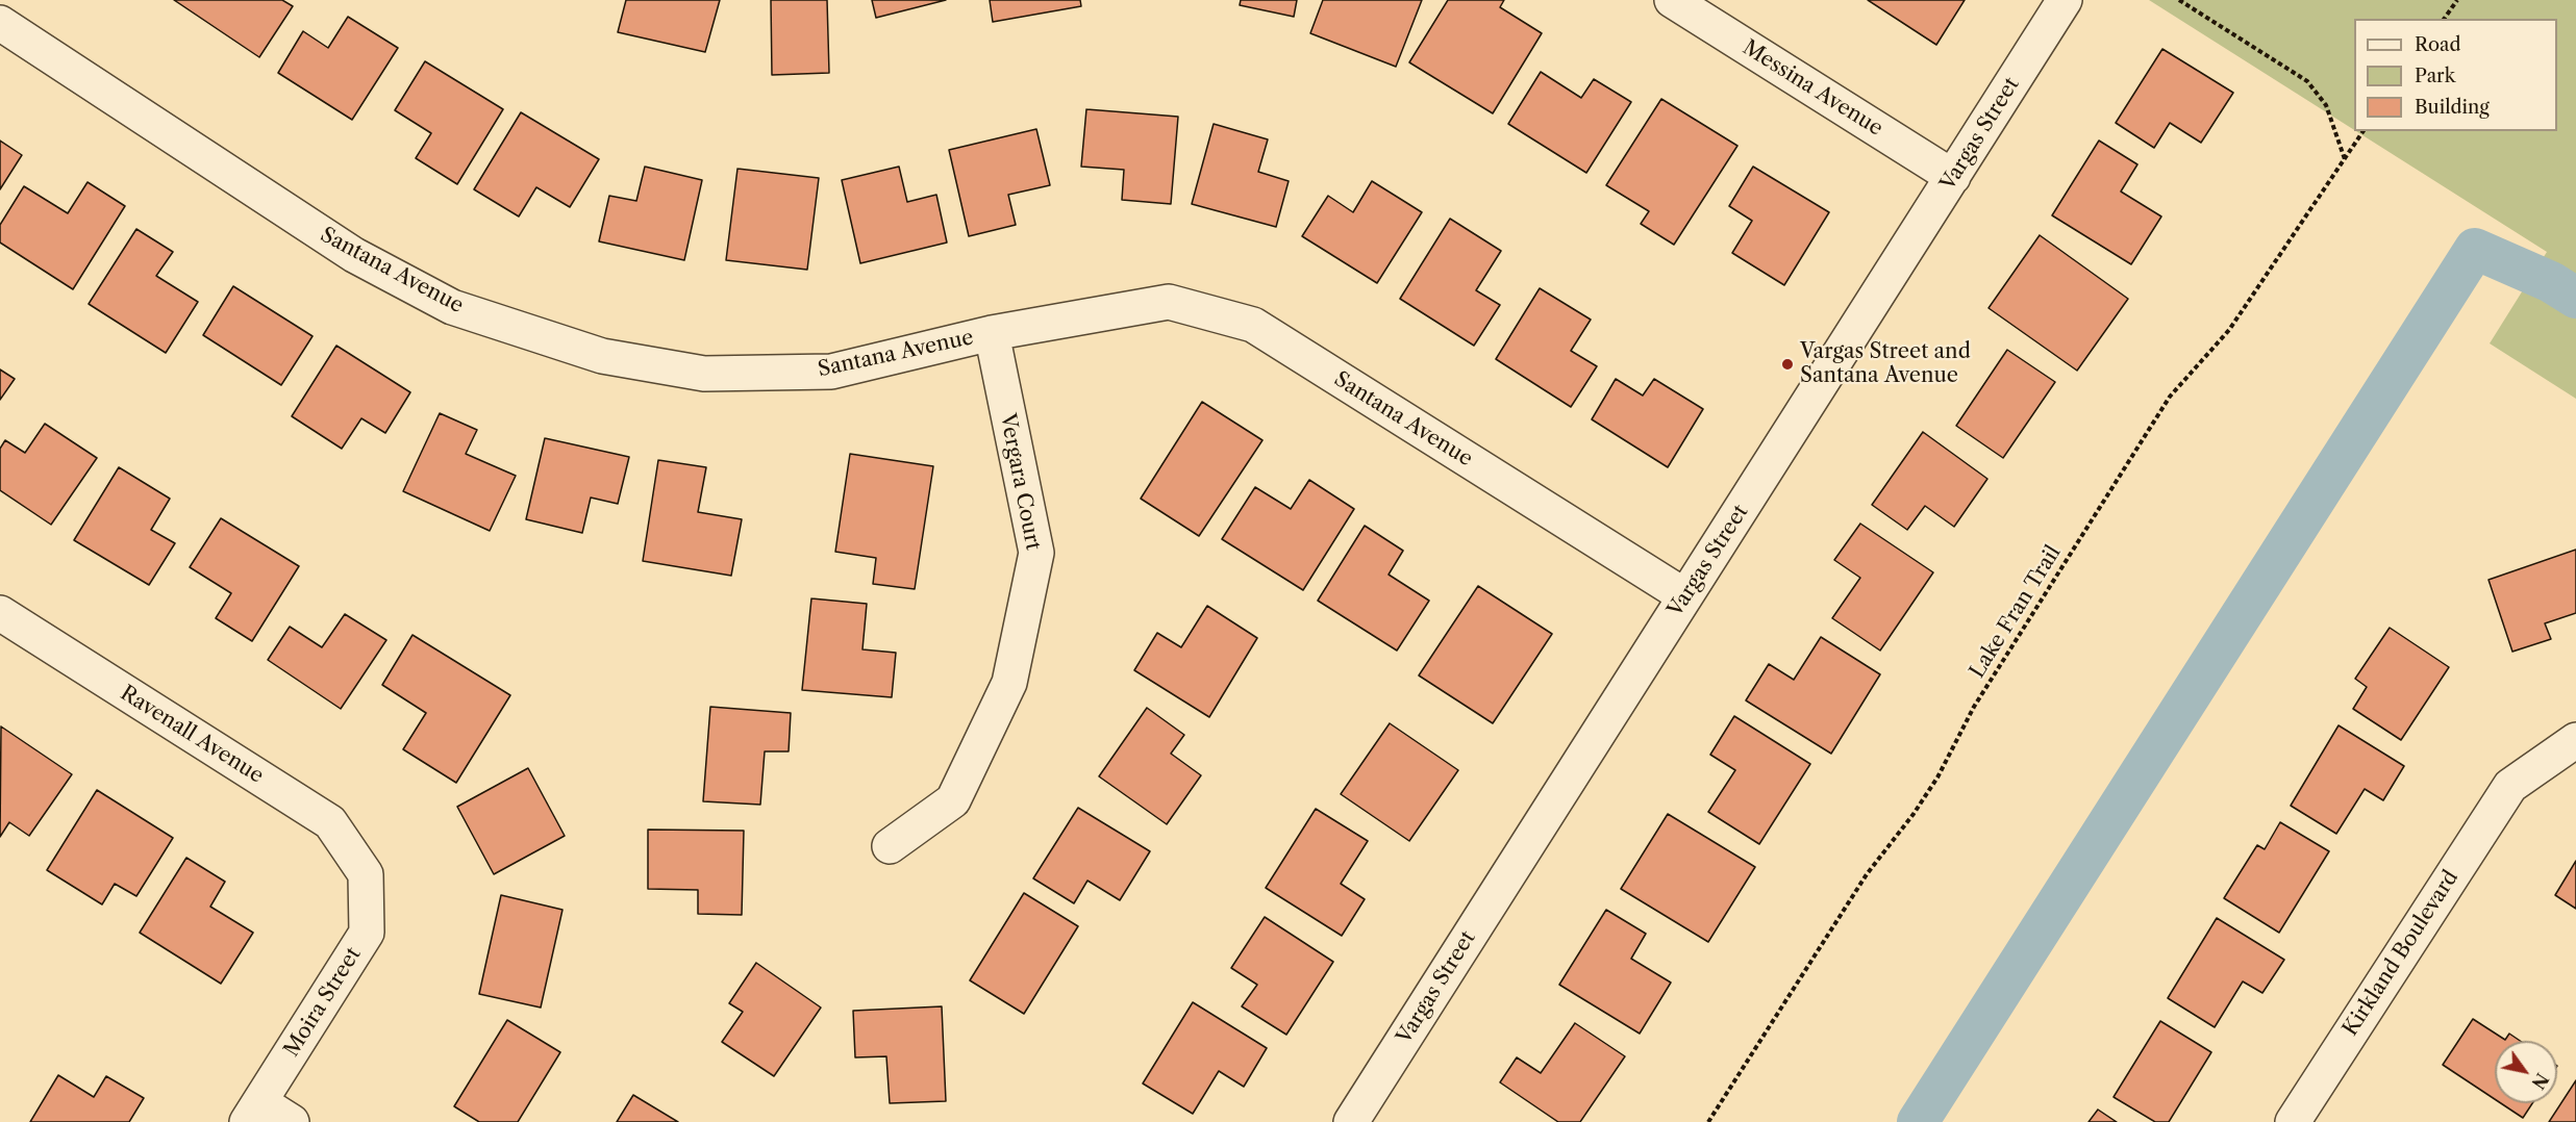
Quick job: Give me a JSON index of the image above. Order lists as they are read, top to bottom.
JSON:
{
  "streets": {
    "street": [
      "Messina Avenue",
      "Vargas Street",
      "Santana Avenue",
      "Vergara Court",
      "Ravenall Avenue",
      "Kirkland Boulevard",
      "Moira Street"
    ],
    "path": ["Lake Fran Trail"]
  },
  "crossings": [
    ["Messina Avenue", "Vargas Street"],
    ["Vargas Street", "Santana Avenue"],
    ["Santana Avenue", "Vergara Court"],
    ["Ravenall Avenue", "Moira Street"]
  ],
  "places": ["Vargas Street and Santana Avenue"],
  "legend": ["Road", "Park", "Building"],
  "north": "bottom right"
}
